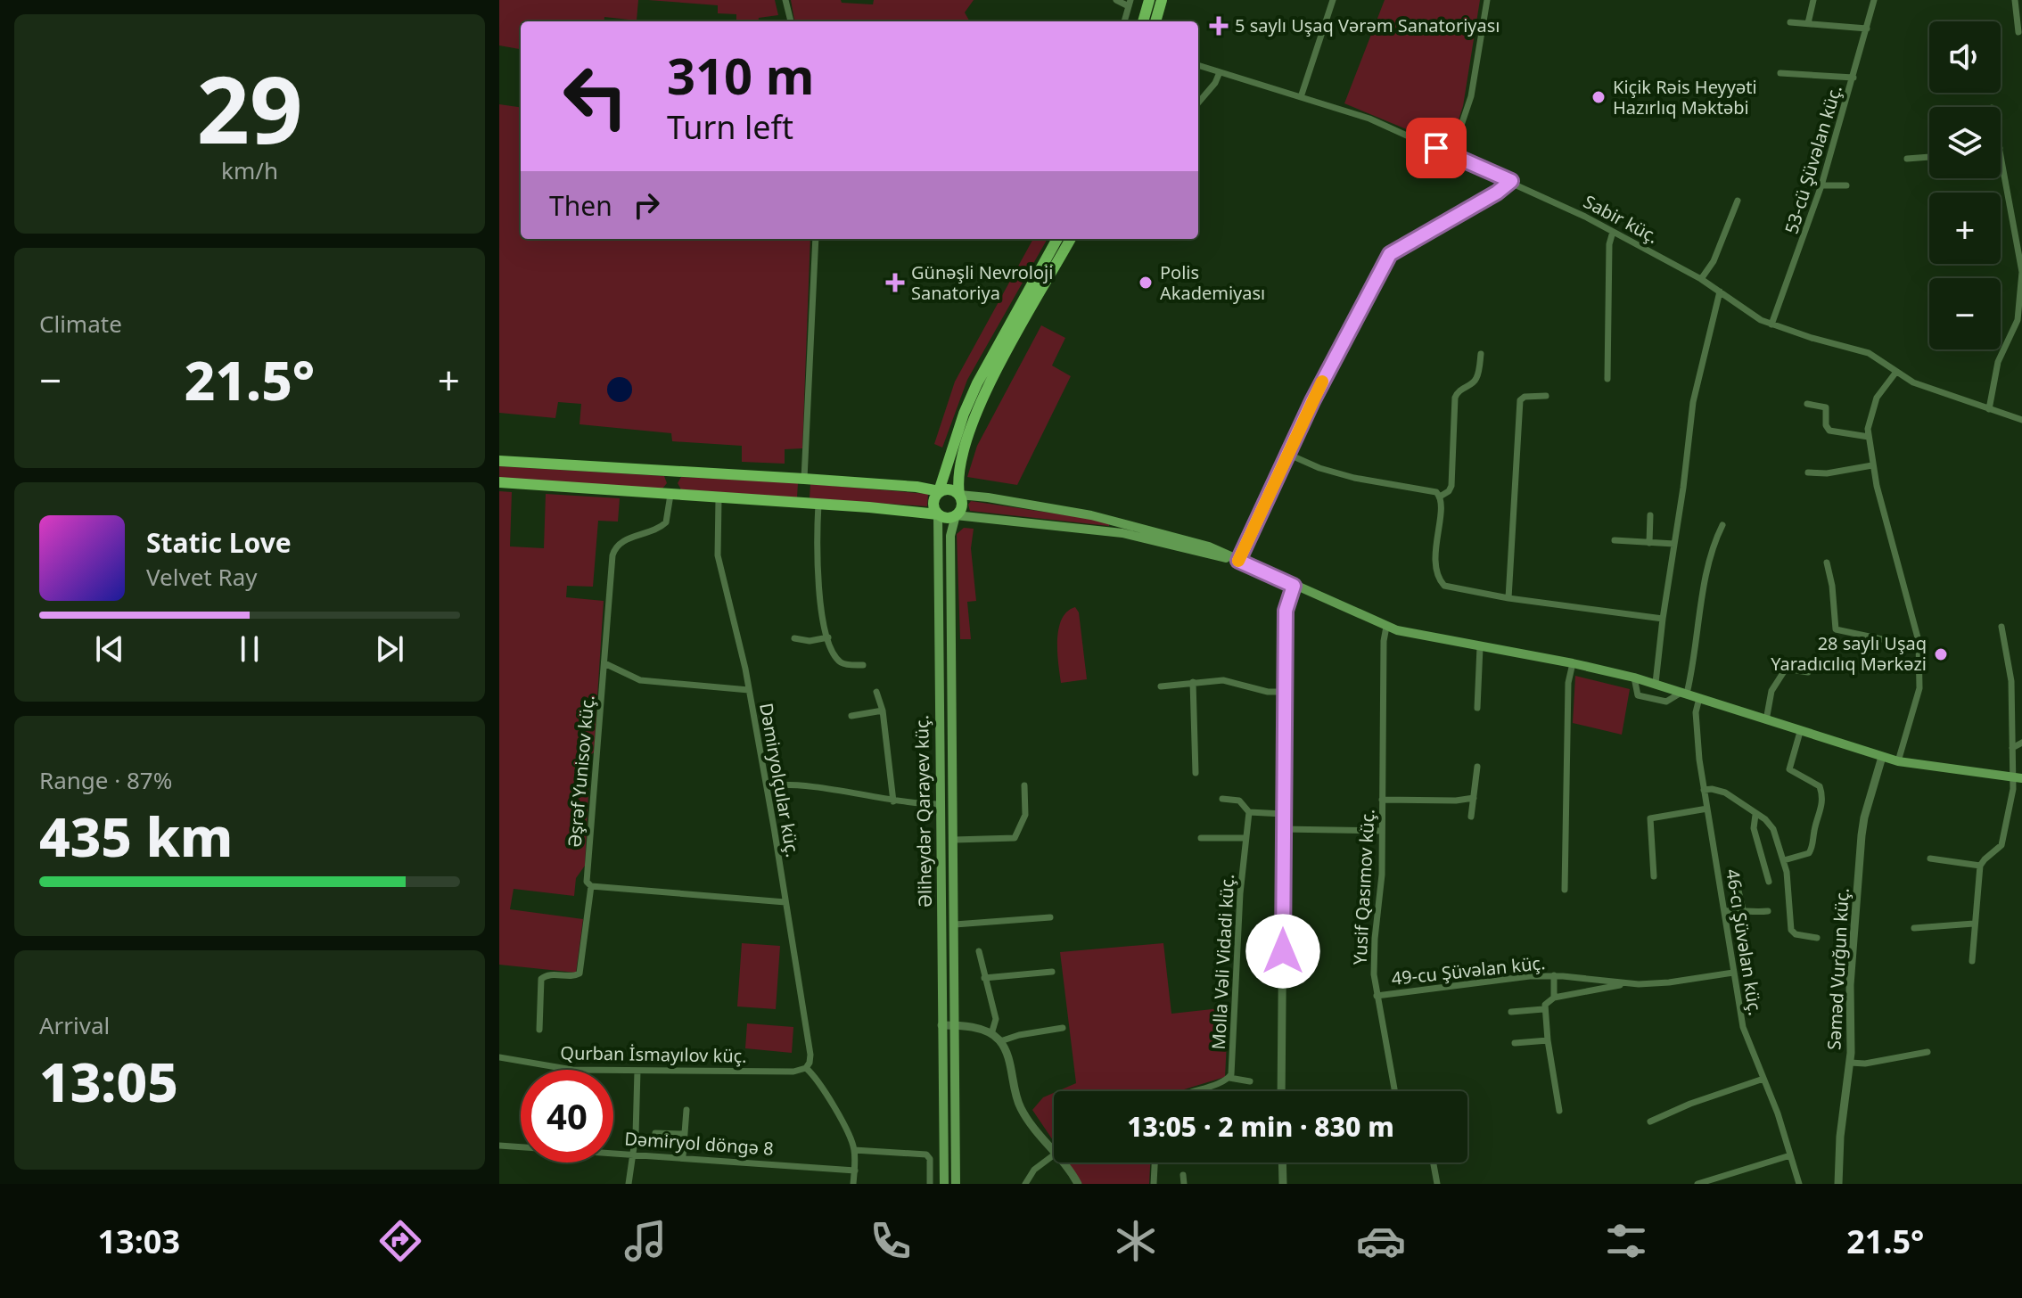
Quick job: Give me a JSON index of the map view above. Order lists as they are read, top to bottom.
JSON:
{
  "streets": {
    "main road": ["Əliheydər Qarayev küç."],
    "street": [
      "53-cü Şüvəlan küç.",
      "Sabir küç.",
      "Əşrəf Yunisov küç.",
      "Dəmiryolçular küç.",
      "Yusif Qasımov küç.",
      "46-cı Şüvəlan küç.",
      "Molla Vəli Vidadi küç.",
      "Səməd Vurğun küç.",
      "49-cu Şüvəlan küç.",
      "Qurban İsmayılov küç.",
      "Dəmiryol döngə 8"
    ]
  },
  "crossings": [
    ["53-cü Şüvəlan küç.", "Sabir küç."],
    ["Dəmiryolçular küç.", "Qurban İsmayılov küç."],
    ["Yusif Qasımov küç.", "49-cu Şüvəlan küç."],
    ["46-cı Şüvəlan küç.", "49-cu Şüvəlan küç."]
  ],
  "places": {
    "health": ["5 saylı Uşaq Vərəm Sanatoriyası", "Günəşli Nevroloji Sanatoriya"],
    "other": ["Kiçik Rəis Heyyəti Hazırlıq Məktəbi", "Polis Akademiyası", "28 saylı Uşaq Yaradıcılıq Mərkəzi"]
  },
  "page": {
    "tile": [
      ["29", "km/h"],
      "Climate",
      ["Range · 87%", "435 km"],
      ["Arrival", "13:05"]
    ],
    "map_buttons": ["+", "−"],
    "turn": ["310 m", "Turn left"],
    "then": "Then",
    "heat": ["−", "21.5°", "+"],
    "song": ["Static Love", "Velvet Ray"],
    "limit": "40",
    "trip": "13:05 · 2 min · 830 m",
    "tabs": ["13:03", "21.5°"]
  }
}
